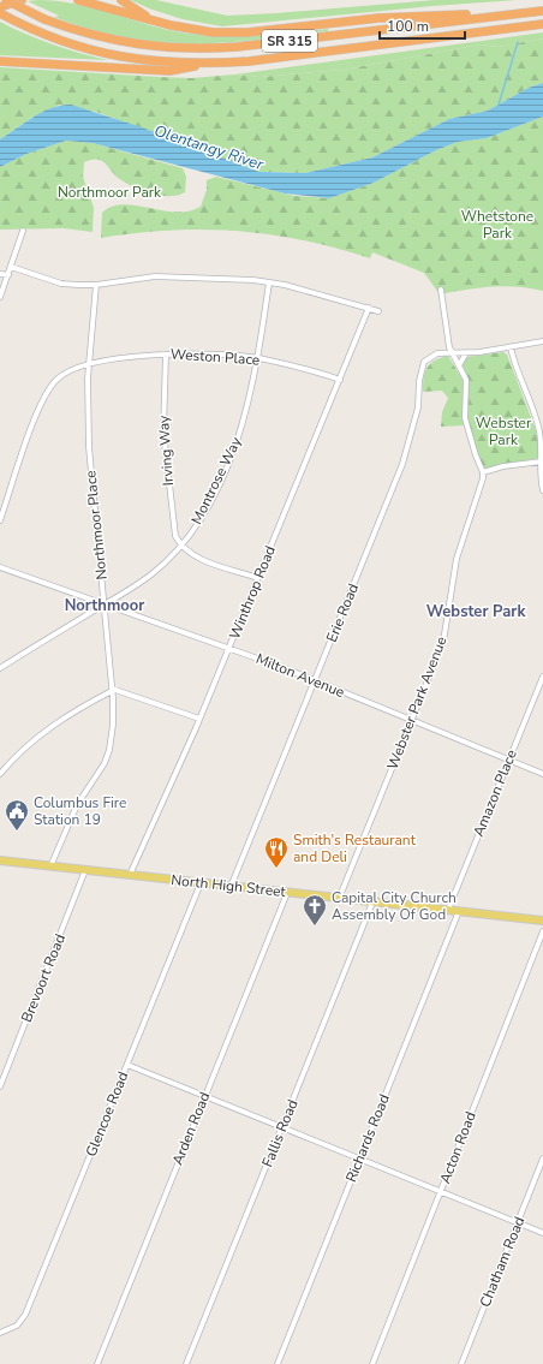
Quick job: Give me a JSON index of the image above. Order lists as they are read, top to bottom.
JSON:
{
  "streets": {
    "highway": ["SR 315"],
    "main road": ["North High Street"],
    "street": [
      "Weston Place",
      "Irving Way",
      "Montrose Way",
      "Northmoor Place",
      "Winthrop Road",
      "Erie Road",
      "Milton Avenue",
      "Webster Park Avenue",
      "Amazon Place",
      "Brevoort Road",
      "Glencoe Road",
      "Arden Road",
      "Fallis Road",
      "Richards Road",
      "Acton Road",
      "Chatham Road"
    ]
  },
  "crossings": [
    ["Weston Place", "Irving Way"],
    ["Weston Place", "Montrose Way"],
    ["Weston Place", "Northmoor Place"],
    ["Weston Place", "Winthrop Road"],
    ["Irving Way", "Montrose Way"],
    ["Montrose Way", "Northmoor Place"],
    ["Montrose Way", "Milton Avenue"],
    ["Northmoor Place", "Milton Avenue"],
    ["Northmoor Place", "North High Street"],
    ["Winthrop Road", "Milton Avenue"],
    ["Winthrop Road", "North High Street"],
    ["Erie Road", "Milton Avenue"],
    ["Erie Road", "North High Street"],
    ["Milton Avenue", "Webster Park Avenue"],
    ["Milton Avenue", "Amazon Place"],
    ["Webster Park Avenue", "North High Street"],
    ["Amazon Place", "North High Street"],
    ["North High Street", "Brevoort Road"],
    ["North High Street", "Glencoe Road"],
    ["North High Street", "Arden Road"],
    ["North High Street", "Fallis Road"],
    ["North High Street", "Richards Road"]
  ],
  "districts": ["Northmoor", "Webster Park"],
  "water": ["Olentangy River"],
  "parks": ["Northmoor Park", "Whetstone Park", "Webster Park"],
  "places": {
    "public building": ["Columbus Fire Station 19"],
    "restaurant": ["Smith's Restaurant and Deli"],
    "church": ["Capital City Church Assembly Of God"]
  },
  "scale_bar": "100 m"
}
